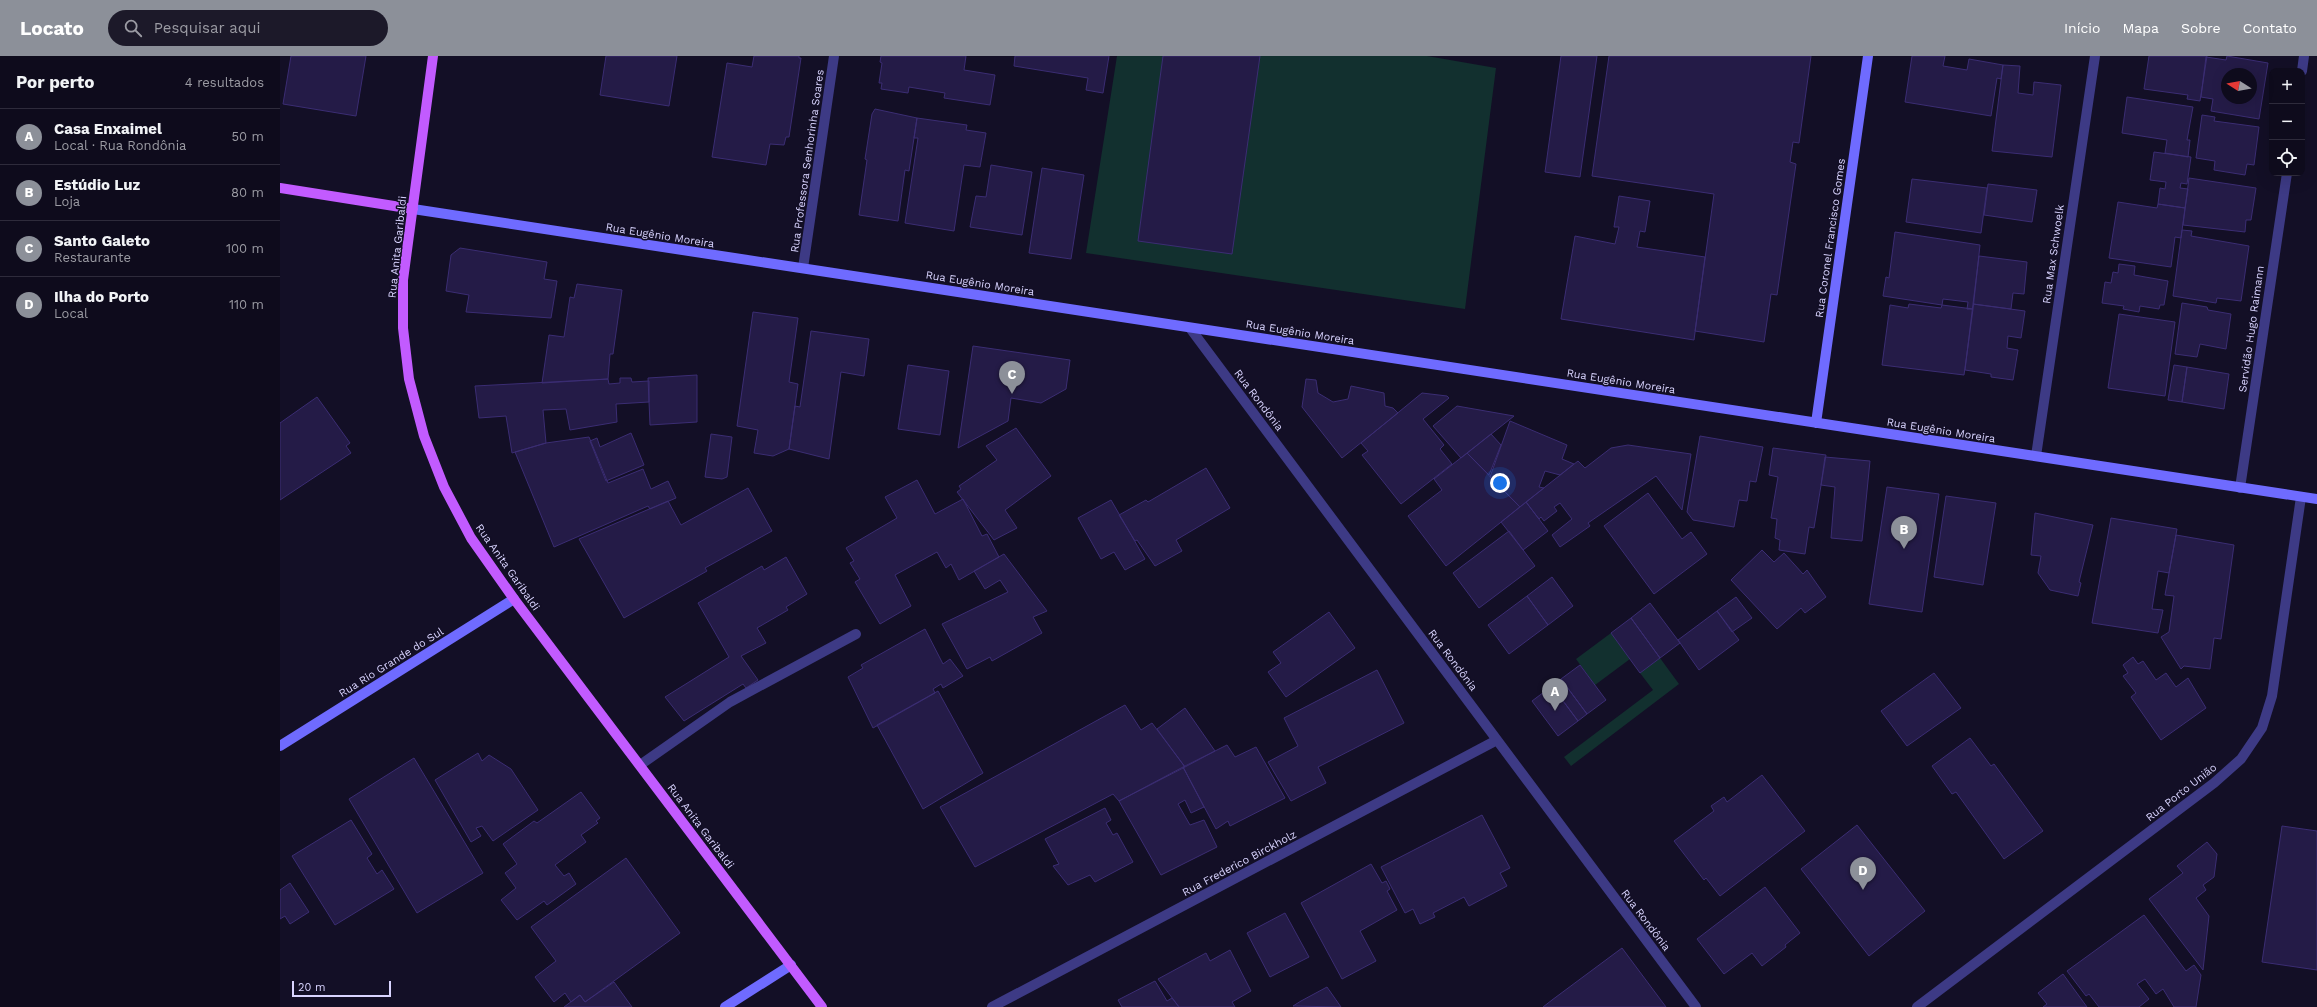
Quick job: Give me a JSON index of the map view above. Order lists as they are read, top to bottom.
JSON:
{
  "streets": {
    "main road": ["Rua Eugênio Moreira", "Rua Anita Garibaldi"],
    "street": [
      "Rua Professora Senhorinha Soares",
      "Rua Coronel Francisco Gomes",
      "Rua Max Schwoelk",
      "Servidão Hugo Raimann",
      "Rua Rondônia",
      "Rua Rio Grande do Sul",
      "Rua Porto União",
      "Rua Frederico Birckholz"
    ]
  },
  "crossings": [
    ["Rua Professora Senhorinha Soares", "Rua Eugênio Moreira"],
    ["Rua Eugênio Moreira", "Rua Coronel Francisco Gomes"],
    ["Rua Eugênio Moreira", "Rua Anita Garibaldi"],
    ["Rua Eugênio Moreira", "Rua Max Schwoelk"],
    ["Rua Eugênio Moreira", "Servidão Hugo Raimann"],
    ["Rua Eugênio Moreira", "Rua Rondônia"],
    ["Rua Eugênio Moreira", "Rua Porto União"],
    ["Rua Anita Garibaldi", "Rua Rio Grande do Sul"],
    ["Rua Rondônia", "Rua Frederico Birckholz"]
  ],
  "scale_bar": "20 m",
  "north": "left",
  "page": {
    "header": "Locato",
    "search": "Pesquisar aqui",
    "nav": [
      "Início",
      "Mapa",
      "Sobre",
      "Contato"
    ],
    "heading": ["Por perto", "4 resultados"],
    "map_buttons": ["+", "−"],
    "list": [
      {
        "mark": "A",
        "name": "Casa Enxaimel",
        "note": "Local · Rua Rondônia",
        "value": "50 m"
      },
      {
        "mark": "B",
        "name": "Estúdio Luz",
        "note": "Loja",
        "value": "80 m"
      },
      {
        "mark": "C",
        "name": "Santo Galeto",
        "note": "Restaurante",
        "value": "100 m"
      },
      {
        "mark": "D",
        "name": "Ilha do Porto",
        "note": "Local",
        "value": "110 m"
      }
    ],
    "pins": [
      "C",
      "B",
      "A",
      "D"
    ],
    "scale": "20 m"
  }
}
